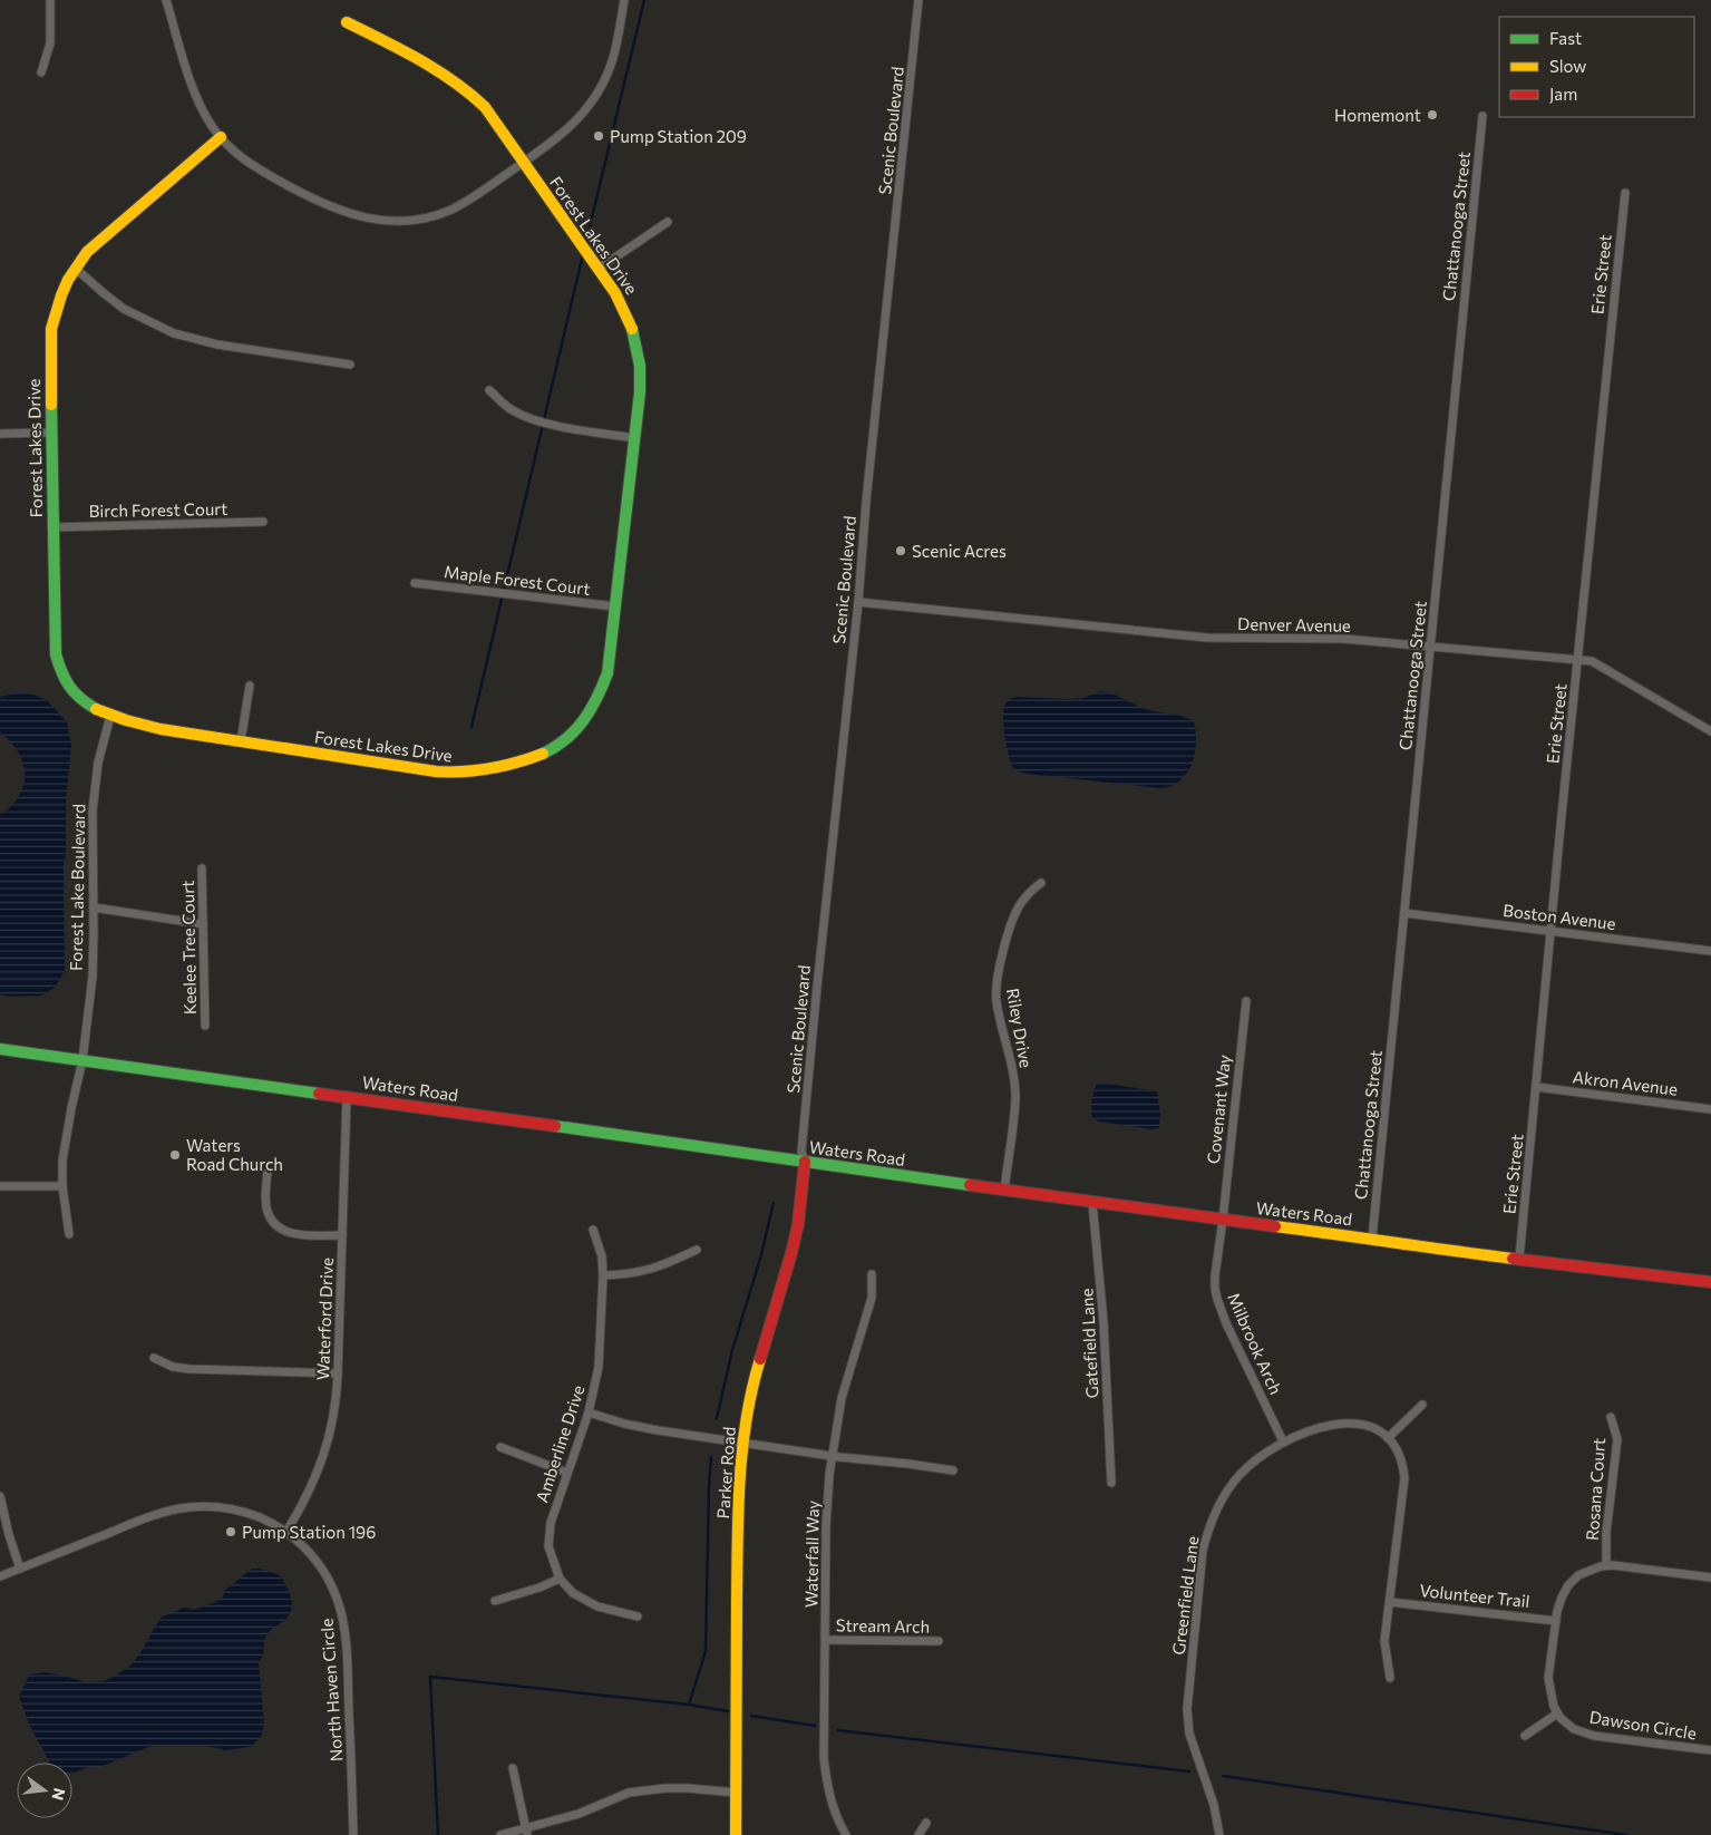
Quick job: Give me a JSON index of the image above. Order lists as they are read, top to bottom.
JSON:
{
  "streets": {
    "street": [
      "Scenic Boulevard",
      "Chattanooga Street",
      "Forest Lakes Drive",
      "Erie Street",
      "Birch Forest Court",
      "Maple Forest Court",
      "Denver Avenue",
      "Forest Lake Boulevard",
      "Boston Avenue",
      "Keelee Tree Court",
      "Riley Drive",
      "Akron Avenue",
      "Waters Road",
      "Covenant Way",
      "Waterford Drive",
      "Gatefield Lane",
      "Milbrook Arch",
      "Amberline Drive",
      "Parker Road",
      "Rosana Court",
      "Waterfall Way",
      "Greenfield Lane",
      "Volunteer Trail",
      "Stream Arch",
      "North Haven Circle",
      "Dawson Circle"
    ]
  },
  "crossings": [
    ["Scenic Boulevard", "Denver Avenue"],
    ["Scenic Boulevard", "Waters Road"],
    ["Scenic Boulevard", "Parker Road"],
    ["Chattanooga Street", "Denver Avenue"],
    ["Chattanooga Street", "Boston Avenue"],
    ["Chattanooga Street", "Waters Road"],
    ["Forest Lakes Drive", "Birch Forest Court"],
    ["Forest Lakes Drive", "Maple Forest Court"],
    ["Forest Lakes Drive", "Forest Lake Boulevard"],
    ["Erie Street", "Denver Avenue"],
    ["Erie Street", "Boston Avenue"],
    ["Erie Street", "Akron Avenue"],
    ["Erie Street", "Waters Road"],
    ["Forest Lake Boulevard", "Waters Road"],
    ["Riley Drive", "Waters Road"],
    ["Waters Road", "Covenant Way"],
    ["Waters Road", "Waterford Drive"],
    ["Waters Road", "Gatefield Lane"],
    ["Waters Road", "Milbrook Arch"],
    ["Waters Road", "Parker Road"],
    ["Covenant Way", "Milbrook Arch"],
    ["Waterford Drive", "North Haven Circle"],
    ["Milbrook Arch", "Greenfield Lane"],
    ["Waterfall Way", "Stream Arch"],
    ["Greenfield Lane", "Volunteer Trail"]
  ],
  "places": [
    "Homemont",
    "Pump Station 209",
    "Scenic Acres",
    "Waters Road Church",
    "Pump Station 196"
  ],
  "legend": ["Fast", "Slow", "Jam"],
  "north": "right"
}
